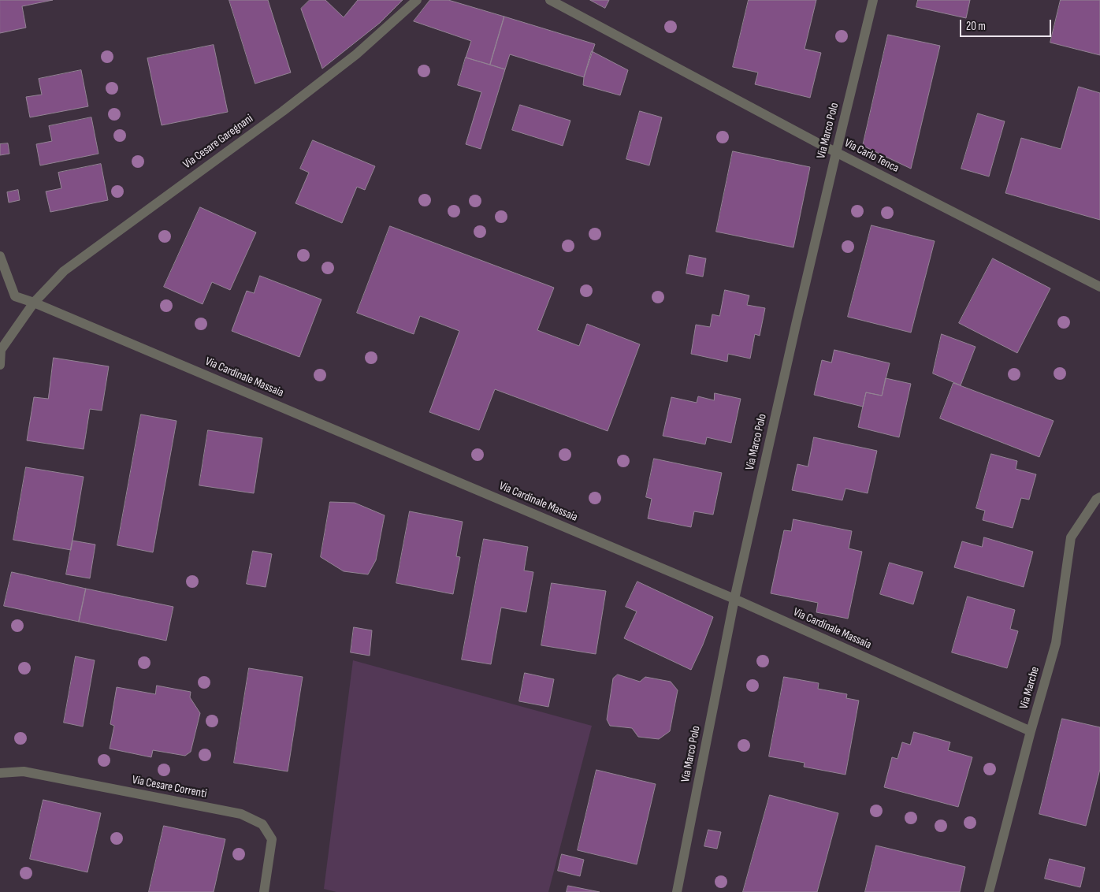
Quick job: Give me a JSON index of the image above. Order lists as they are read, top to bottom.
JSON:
{
  "streets": {
    "street": [
      "Via Marco Polo",
      "Via Cesare Garegnani",
      "Via Carlo Tenca",
      "Via Cardinale Massaia",
      "Via Marche",
      "Via Cesare Correnti"
    ]
  },
  "crossings": [
    ["Via Marco Polo", "Via Carlo Tenca"],
    ["Via Marco Polo", "Via Cardinale Massaia"],
    ["Via Cesare Garegnani", "Via Cardinale Massaia"],
    ["Via Cardinale Massaia", "Via Marche"]
  ],
  "scale_bar": "20 m"
}
